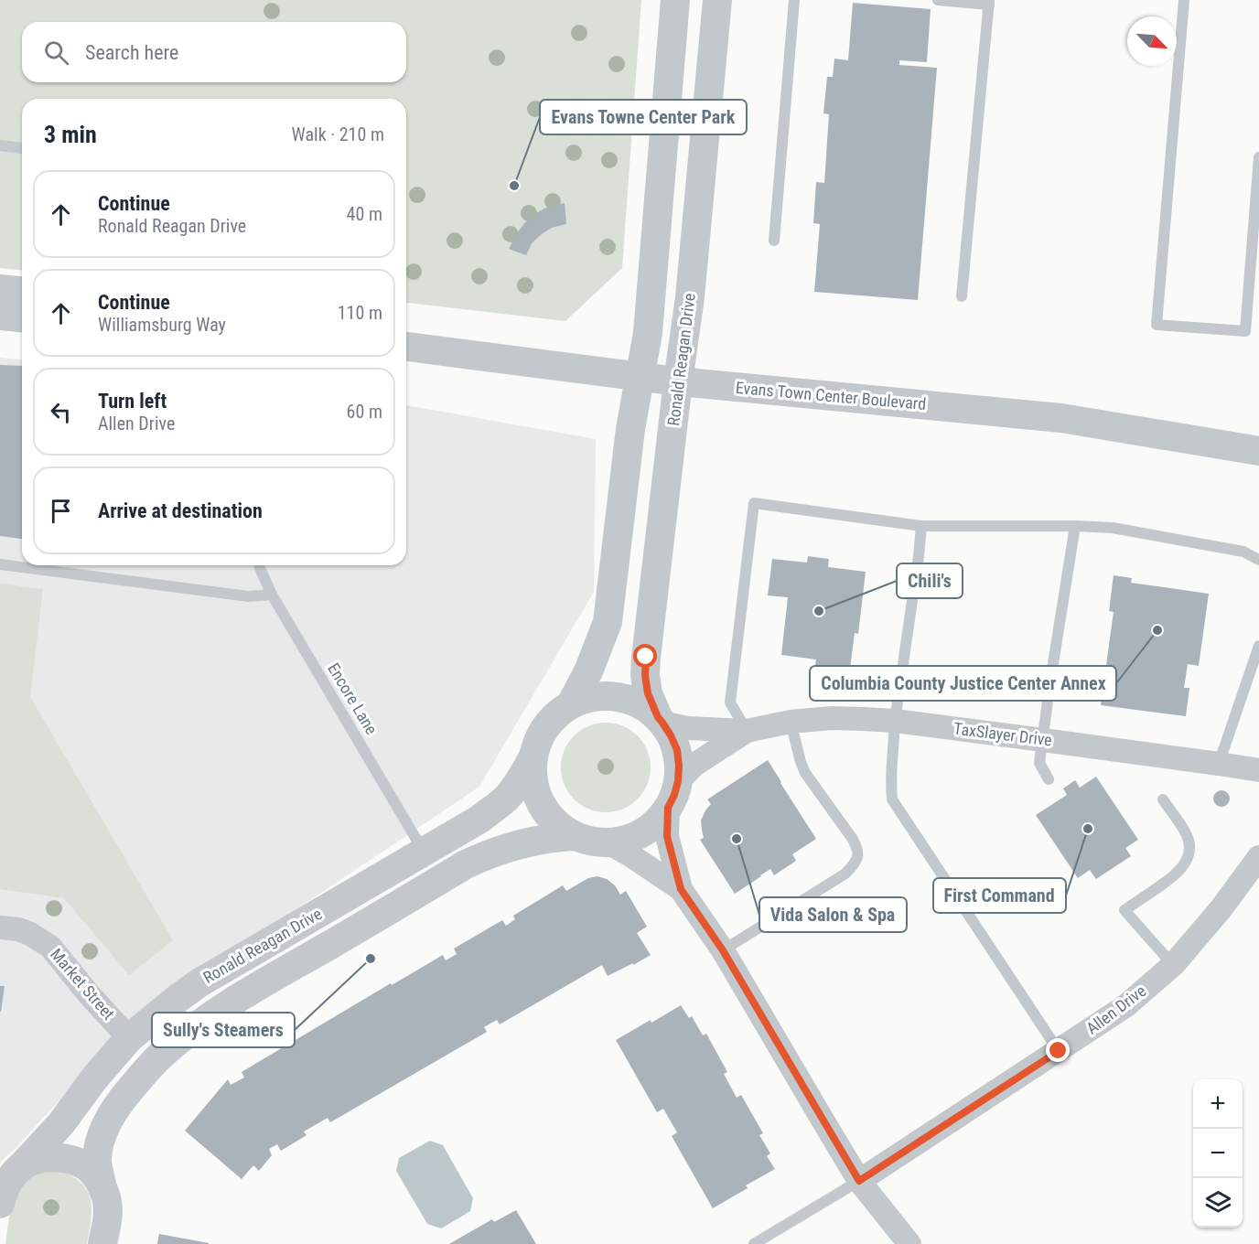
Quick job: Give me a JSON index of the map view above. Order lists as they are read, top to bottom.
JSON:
{
  "streets": {
    "street": [
      "Ronald Reagan Drive",
      "Evans Town Center Boulevard",
      "TaxSlayer Drive",
      "Market Street",
      "Allen Drive"
    ],
    "lane": ["Encore Lane"]
  },
  "crossings": [
    ["Ronald Reagan Drive", "Evans Town Center Boulevard"],
    ["Ronald Reagan Drive", "Encore Lane"],
    ["Ronald Reagan Drive", "TaxSlayer Drive"],
    ["Ronald Reagan Drive", "Market Street"]
  ],
  "places": [
    "Evans Towne Center Park",
    "Chili's",
    "Columbia County Justice Center Annex",
    "First Command",
    "Vida Salon & Spa",
    "Sully's Steamers"
  ],
  "north": "bottom right",
  "page": {
    "search": "Search here",
    "heading": ["3 min", "Walk · 210 m"],
    "list": [
      ["Continue", "Ronald Reagan Drive", "40 m"],
      ["Continue", "Williamsburg Way", "110 m"],
      ["Turn left", "Allen Drive", "60 m"],
      "Arrive at destination"
    ],
    "map_buttons": ["+", "−"]
  }
}
